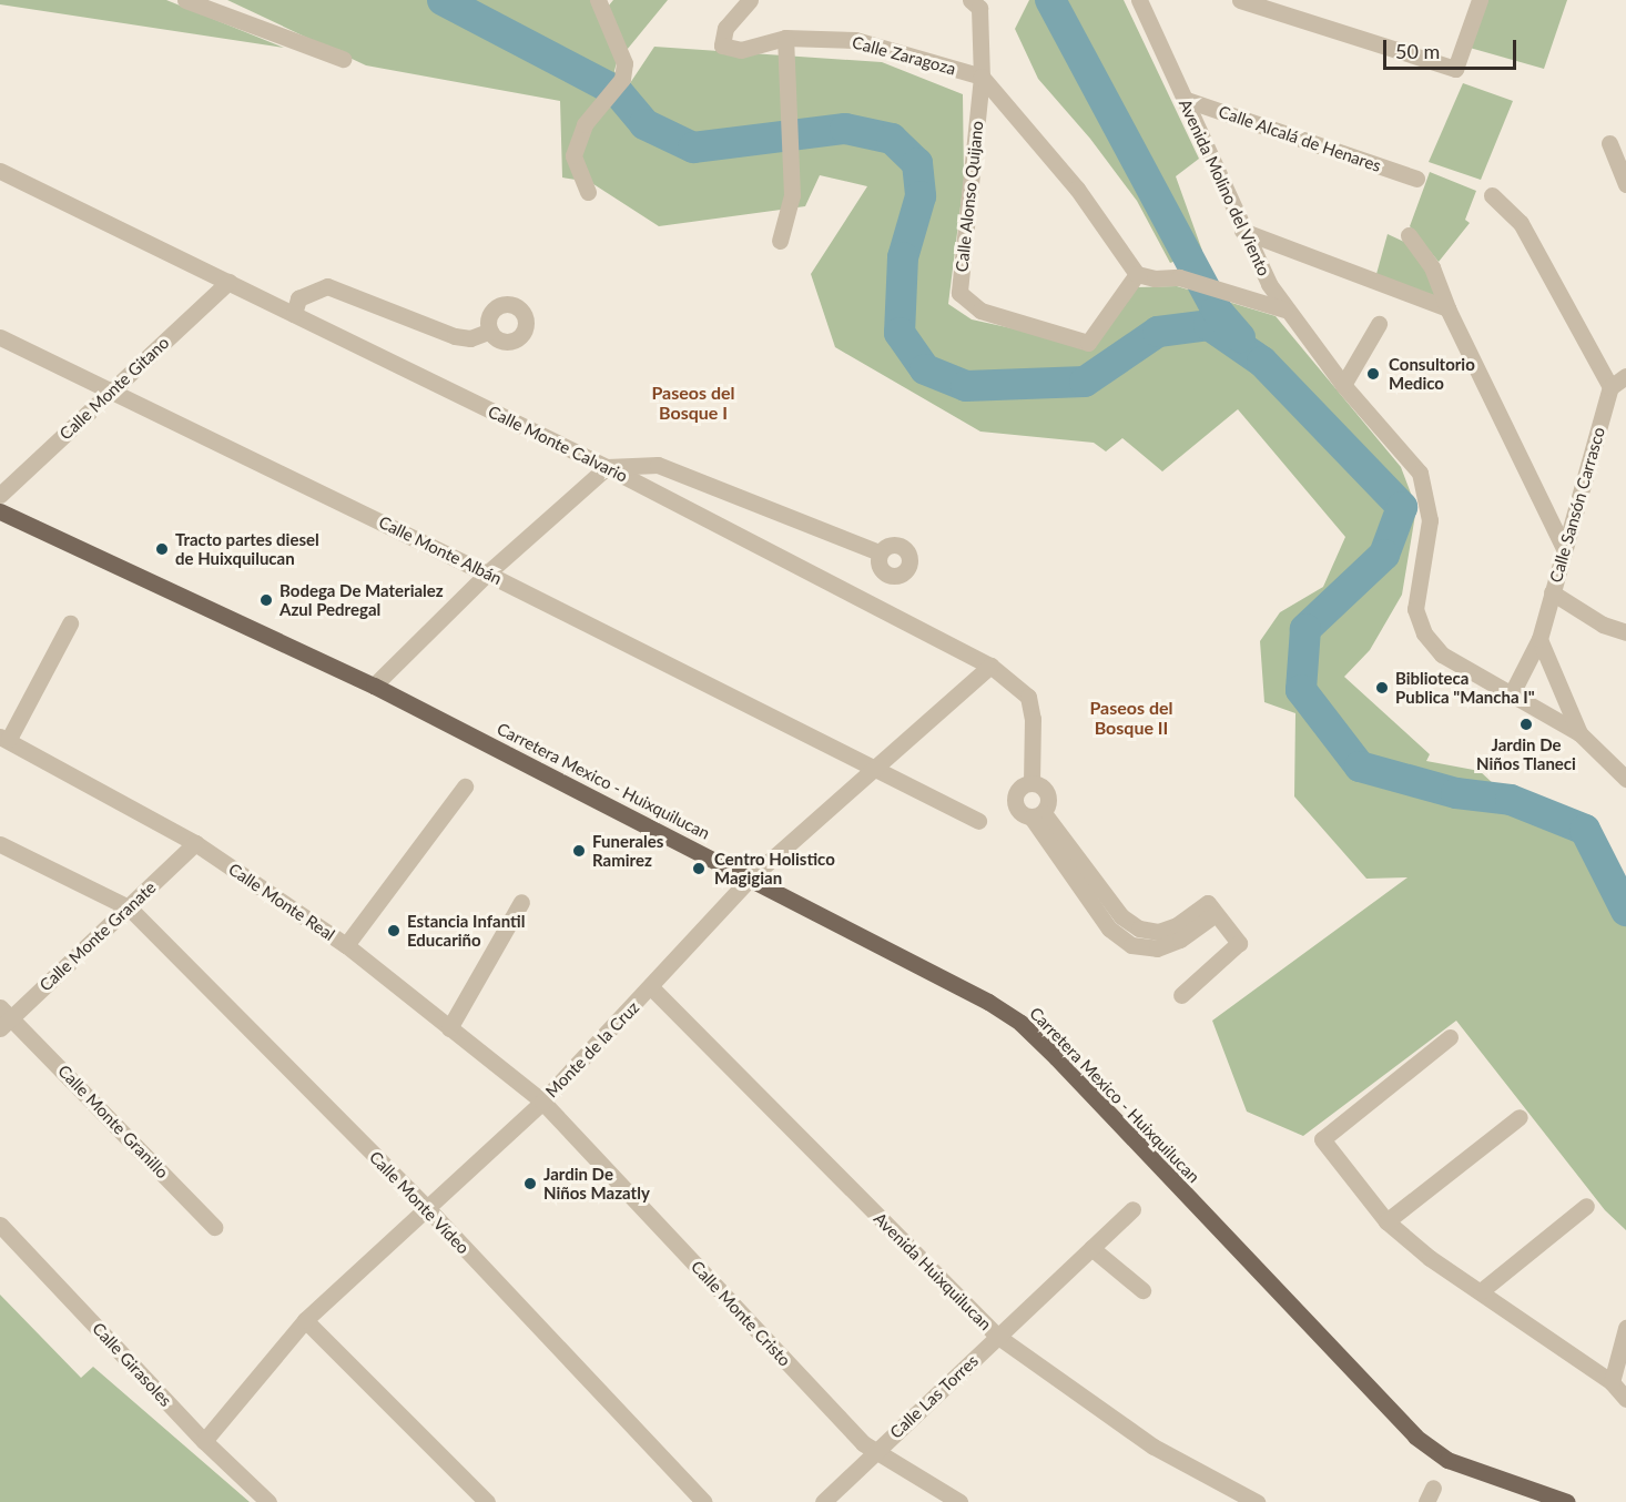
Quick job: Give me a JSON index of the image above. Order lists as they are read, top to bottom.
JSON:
{
  "streets": {
    "main road": ["Carretera Mexico - Huixquilucan"],
    "street": [
      "Calle Zaragoza",
      "Calle Alcalá de Henares",
      "Avenida Molino del Viento",
      "Calle Alonso Quijano",
      "Calle Monte Gitano",
      "Calle Monte Calvario",
      "Calle Sansón Carrasco",
      "Calle Monte Albán",
      "Calle Monte Real",
      "Calle Monte Granate",
      "Monte de la Cruz",
      "Calle Monte Granillo",
      "Calle Monte Vídeo",
      "Avenida Huixquilucan",
      "Calle Monte Cristo",
      "Calle Girasoles",
      "Calle Las Torres"
    ]
  },
  "crossings": [
    ["Calle Zaragoza", "Calle Alonso Quijano"],
    ["Calle Alcalá de Henares", "Avenida Molino del Viento"],
    ["Avenida Molino del Viento", "Calle Sansón Carrasco"],
    ["Calle Monte Gitano", "Calle Monte Calvario"],
    ["Calle Monte Gitano", "Calle Monte Albán"],
    ["Calle Monte Calvario", "Monte de la Cruz"],
    ["Calle Monte Albán", "Monte de la Cruz"],
    ["Carretera Mexico - Huixquilucan", "Monte de la Cruz"],
    ["Calle Monte Real", "Calle Monte Granate"],
    ["Calle Monte Real", "Monte de la Cruz"],
    ["Calle Monte Real", "Calle Monte Cristo"],
    ["Calle Monte Granate", "Calle Monte Granillo"],
    ["Calle Monte Granate", "Calle Monte Vídeo"],
    ["Monte de la Cruz", "Calle Monte Vídeo"],
    ["Monte de la Cruz", "Avenida Huixquilucan"],
    ["Monte de la Cruz", "Calle Monte Cristo"],
    ["Monte de la Cruz", "Calle Girasoles"],
    ["Avenida Huixquilucan", "Calle Las Torres"],
    ["Calle Monte Cristo", "Calle Las Torres"]
  ],
  "districts": ["Paseos del Bosque I", "Paseos del Bosque II"],
  "places": [
    "Consultorio Medico",
    "Tracto partes diesel de Huixquilucan",
    "Bodega De Materialez Azul Pedregal",
    "Biblioteca Publica \"Mancha I\"",
    "Jardin De Niños Tlaneci",
    "Funerales Ramirez",
    "Centro Holistico Magigian",
    "Estancia Infantil Educariño",
    "Jardin De Niños Mazatly"
  ],
  "scale_bar": "50 m"
}
